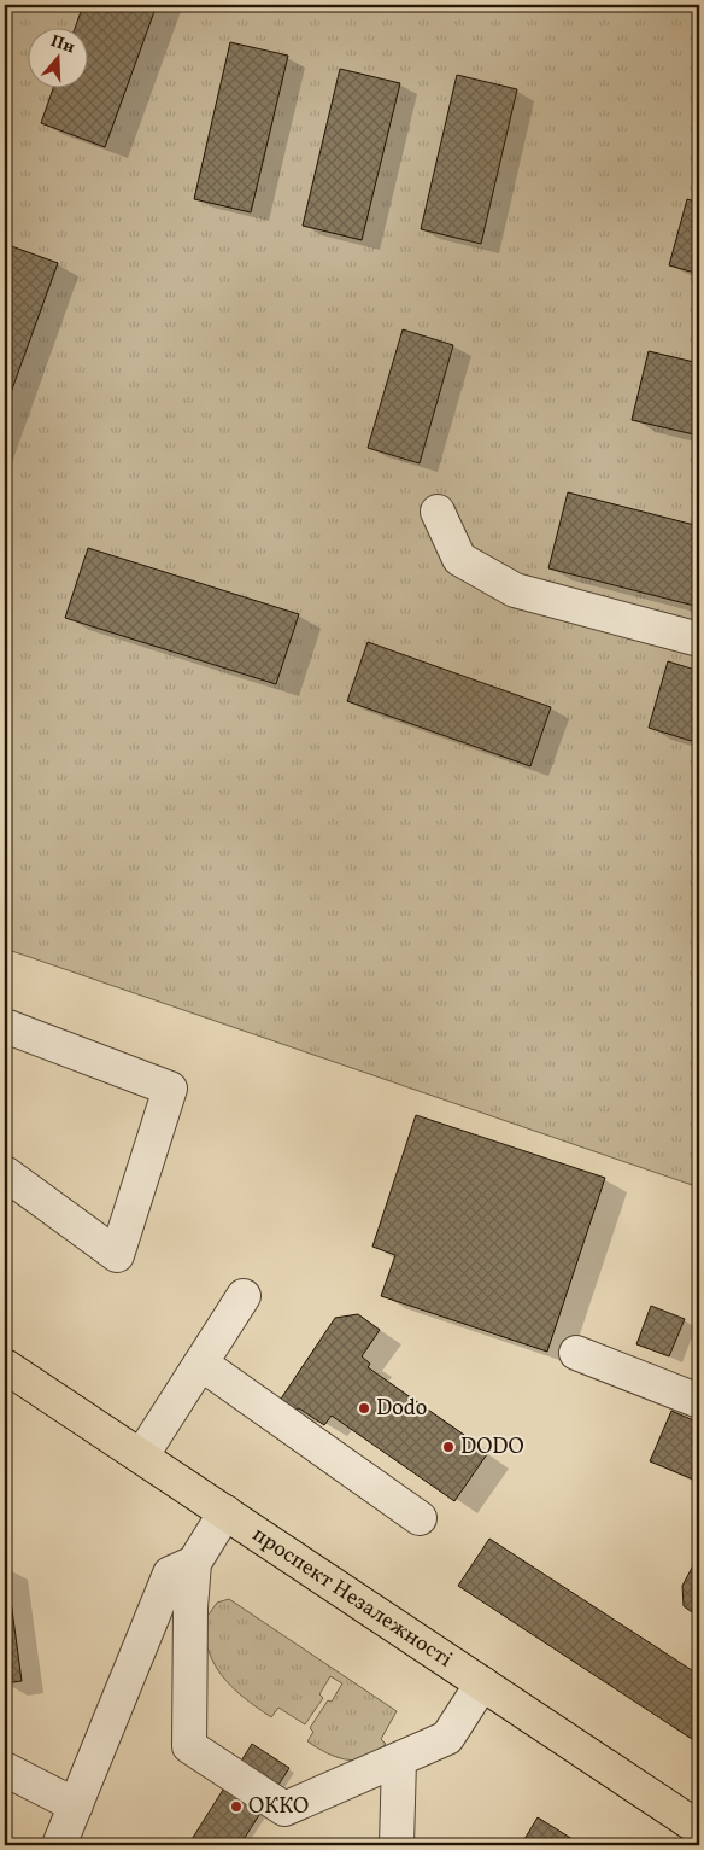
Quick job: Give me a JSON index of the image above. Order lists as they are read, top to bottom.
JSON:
{
  "streets": {
    "main road": ["проспект Незалежності"]
  },
  "places": ["Dodo", "DODO", "ОККО"],
  "north": "top"
}
